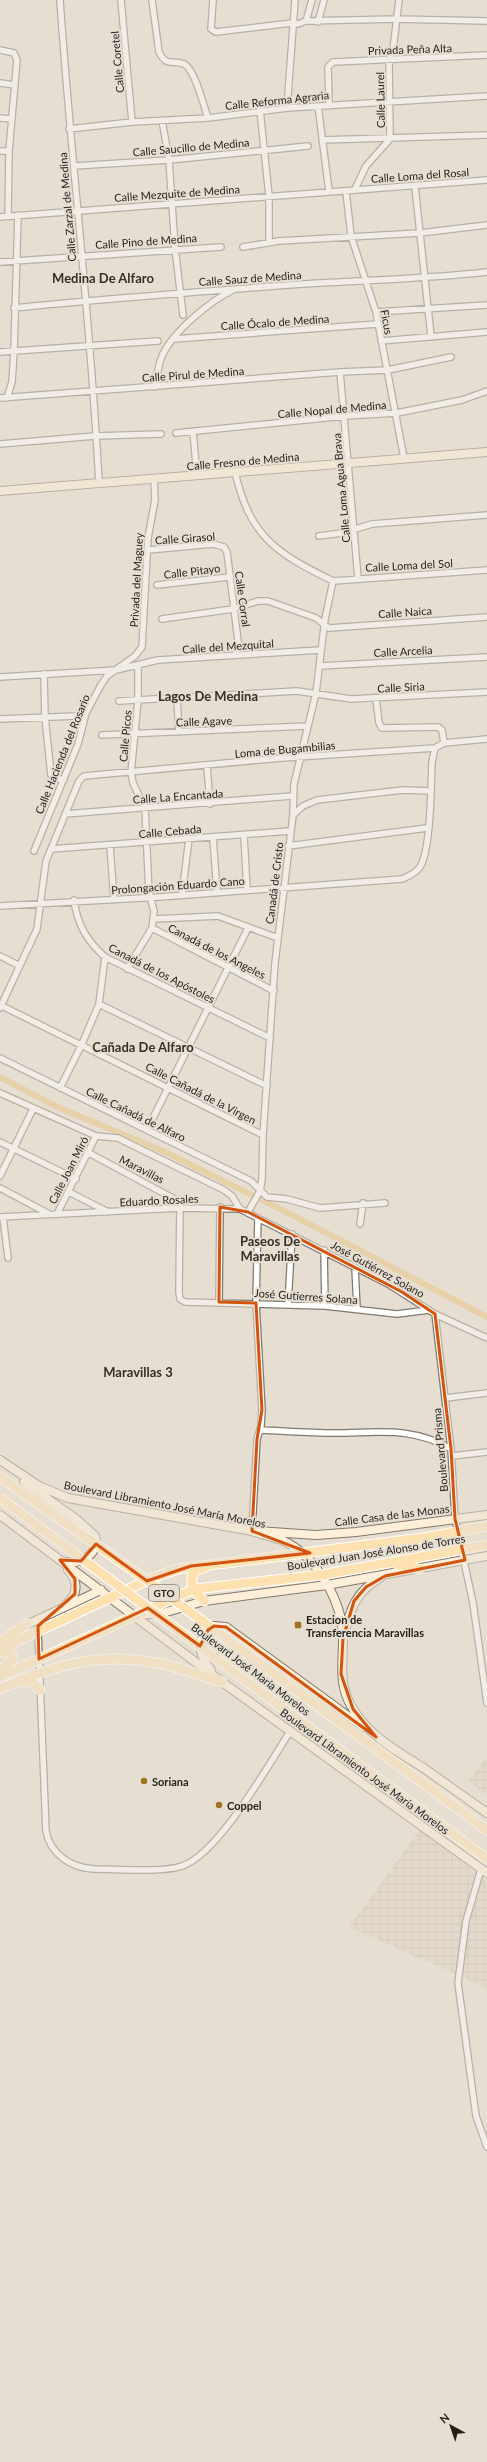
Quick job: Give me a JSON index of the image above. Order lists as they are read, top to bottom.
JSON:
{
  "streets": {
    "main road": ["Boulevard Juan José Alonso de Torres", "GTO", "Boulevard José María Morelos"],
    "street": [
      "Privada Peña Alta",
      "Calle Coretel",
      "Calle Reforma Agraria",
      "Calle Laurel",
      "Calle Saucillo de Medina",
      "Calle Loma del Rosal",
      "Calle Mezquite de Medina",
      "Calle Zarzal de Medina",
      "Calle Pino de Medina",
      "Calle Sauz de Medina",
      "Calle Ócalo de Medina",
      "Ficus",
      "Calle Pirul de Medina",
      "Calle Nopal de Medina",
      "Calle Fresno de Medina",
      "Calle Loma Agua Brava",
      "Calle Girasol",
      "Calle Loma del Sol",
      "Calle Pitayo",
      "Privada del Maguey",
      "Calle Corral",
      "Calle Naica",
      "Calle del Mezquital",
      "Calle Arcelia",
      "Calle Siria",
      "Calle Agave",
      "Calle Picos",
      "Loma de Bugambilias",
      "Calle Hacienda del Rosario",
      "Calle La Encantada",
      "Calle Cebada",
      "Canadá de Cristo",
      "Prolongación Eduardo Cano",
      "Canadá de los Angeles",
      "Canadá de los Apóstoles",
      "Calle Cañadá de la Virgen",
      "Calle Cañadá de Alfaro",
      "Maravillas",
      "Calle Joan Miró",
      "Eduardo Rosales",
      "José Gutiérrez Solano",
      "José Gutierres Solana",
      "Boulevard Prisma",
      "Boulevard Libramiento José María Morelos",
      "Calle Casa de las Monas"
    ]
  },
  "crossings": [
    ["Privada Peña Alta", "Calle Reforma Agraria"],
    ["Privada Peña Alta", "Calle Laurel"],
    ["Calle Coretel", "Calle Reforma Agraria"],
    ["Calle Reforma Agraria", "Calle Laurel"],
    ["Calle Reforma Agraria", "Calle Zarzal de Medina"],
    ["Calle Laurel", "Calle Loma del Rosal"],
    ["Calle Laurel", "Calle Mezquite de Medina"],
    ["Calle Saucillo de Medina", "Calle Zarzal de Medina"],
    ["Calle Loma del Rosal", "Calle Mezquite de Medina"],
    ["Calle Mezquite de Medina", "Calle Zarzal de Medina"],
    ["Calle Mezquite de Medina", "Ficus"],
    ["Calle Zarzal de Medina", "Calle Pino de Medina"],
    ["Calle Zarzal de Medina", "Calle Sauz de Medina"],
    ["Calle Zarzal de Medina", "Calle Pirul de Medina"],
    ["Calle Zarzal de Medina", "Calle Fresno de Medina"],
    ["Calle Sauz de Medina", "Ficus"],
    ["Calle Ócalo de Medina", "Ficus"],
    ["Ficus", "Calle Pirul de Medina"],
    ["Ficus", "Calle Nopal de Medina"],
    ["Ficus", "Calle Fresno de Medina"],
    ["Calle Pirul de Medina", "Calle Loma Agua Brava"],
    ["Calle Nopal de Medina", "Calle Loma Agua Brava"],
    ["Calle Fresno de Medina", "Calle Loma Agua Brava"],
    ["Calle Fresno de Medina", "Privada del Maguey"],
    ["Calle Loma Agua Brava", "Calle Loma del Sol"],
    ["Calle Girasol", "Privada del Maguey"],
    ["Calle Girasol", "Calle Corral"],
    ["Calle Loma del Sol", "Canadá de Cristo"],
    ["Calle Pitayo", "Calle Corral"],
    ["Privada del Maguey", "Calle Hacienda del Rosario"],
    ["Calle Corral", "Calle del Mezquital"],
    ["Calle Naica", "Canadá de Cristo"],
    ["Calle del Mezquital", "Calle Picos"],
    ["Calle del Mezquital", "Canadá de Cristo"],
    ["Calle Arcelia", "Canadá de Cristo"],
    ["Calle Siria", "Calle Picos"],
    ["Calle Siria", "Canadá de Cristo"],
    ["Calle Agave", "Calle Picos"],
    ["Calle Agave", "Canadá de Cristo"],
    ["Calle Picos", "Loma de Bugambilias"],
    ["Loma de Bugambilias", "Calle La Encantada"],
    ["Loma de Bugambilias", "Canadá de Cristo"],
    ["Calle La Encantada", "Canadá de Cristo"],
    ["Calle Cebada", "Canadá de Cristo"],
    ["Canadá de Cristo", "Prolongación Eduardo Cano"],
    ["Canadá de Cristo", "Canadá de los Angeles"],
    ["Canadá de Cristo", "Canadá de los Apóstoles"],
    ["Canadá de Cristo", "Calle Cañadá de la Virgen"],
    ["Canadá de Cristo", "Calle Cañadá de Alfaro"],
    ["Prolongación Eduardo Cano", "Canadá de los Apóstoles"],
    ["Maravillas", "Calle Joan Miró"],
    ["Maravillas", "Eduardo Rosales"],
    ["Maravillas", "José Gutierres Solana"],
    ["Calle Joan Miró", "Eduardo Rosales"],
    ["Eduardo Rosales", "José Gutiérrez Solano"],
    ["Eduardo Rosales", "José Gutierres Solana"],
    ["José Gutiérrez Solano", "José Gutierres Solana"],
    ["José Gutiérrez Solano", "Boulevard Prisma"],
    ["Boulevard Prisma", "Calle Casa de las Monas"],
    ["Boulevard Prisma", "Boulevard Juan José Alonso de Torres"],
    ["Boulevard Libramiento José María Morelos", "Calle Casa de las Monas"],
    ["Boulevard Libramiento José María Morelos", "Boulevard Juan José Alonso de Torres"]
  ],
  "districts": [
    "Medina De Alfaro",
    "Lagos De Medina",
    "Cañada De Alfaro",
    "Paseos De Maravillas",
    "Maravillas 3"
  ],
  "places": {
    "transit": ["Estacion de Transferencia Maravillas"],
    "other": ["Soriana", "Coppel"]
  },
  "north": "top left"
}
